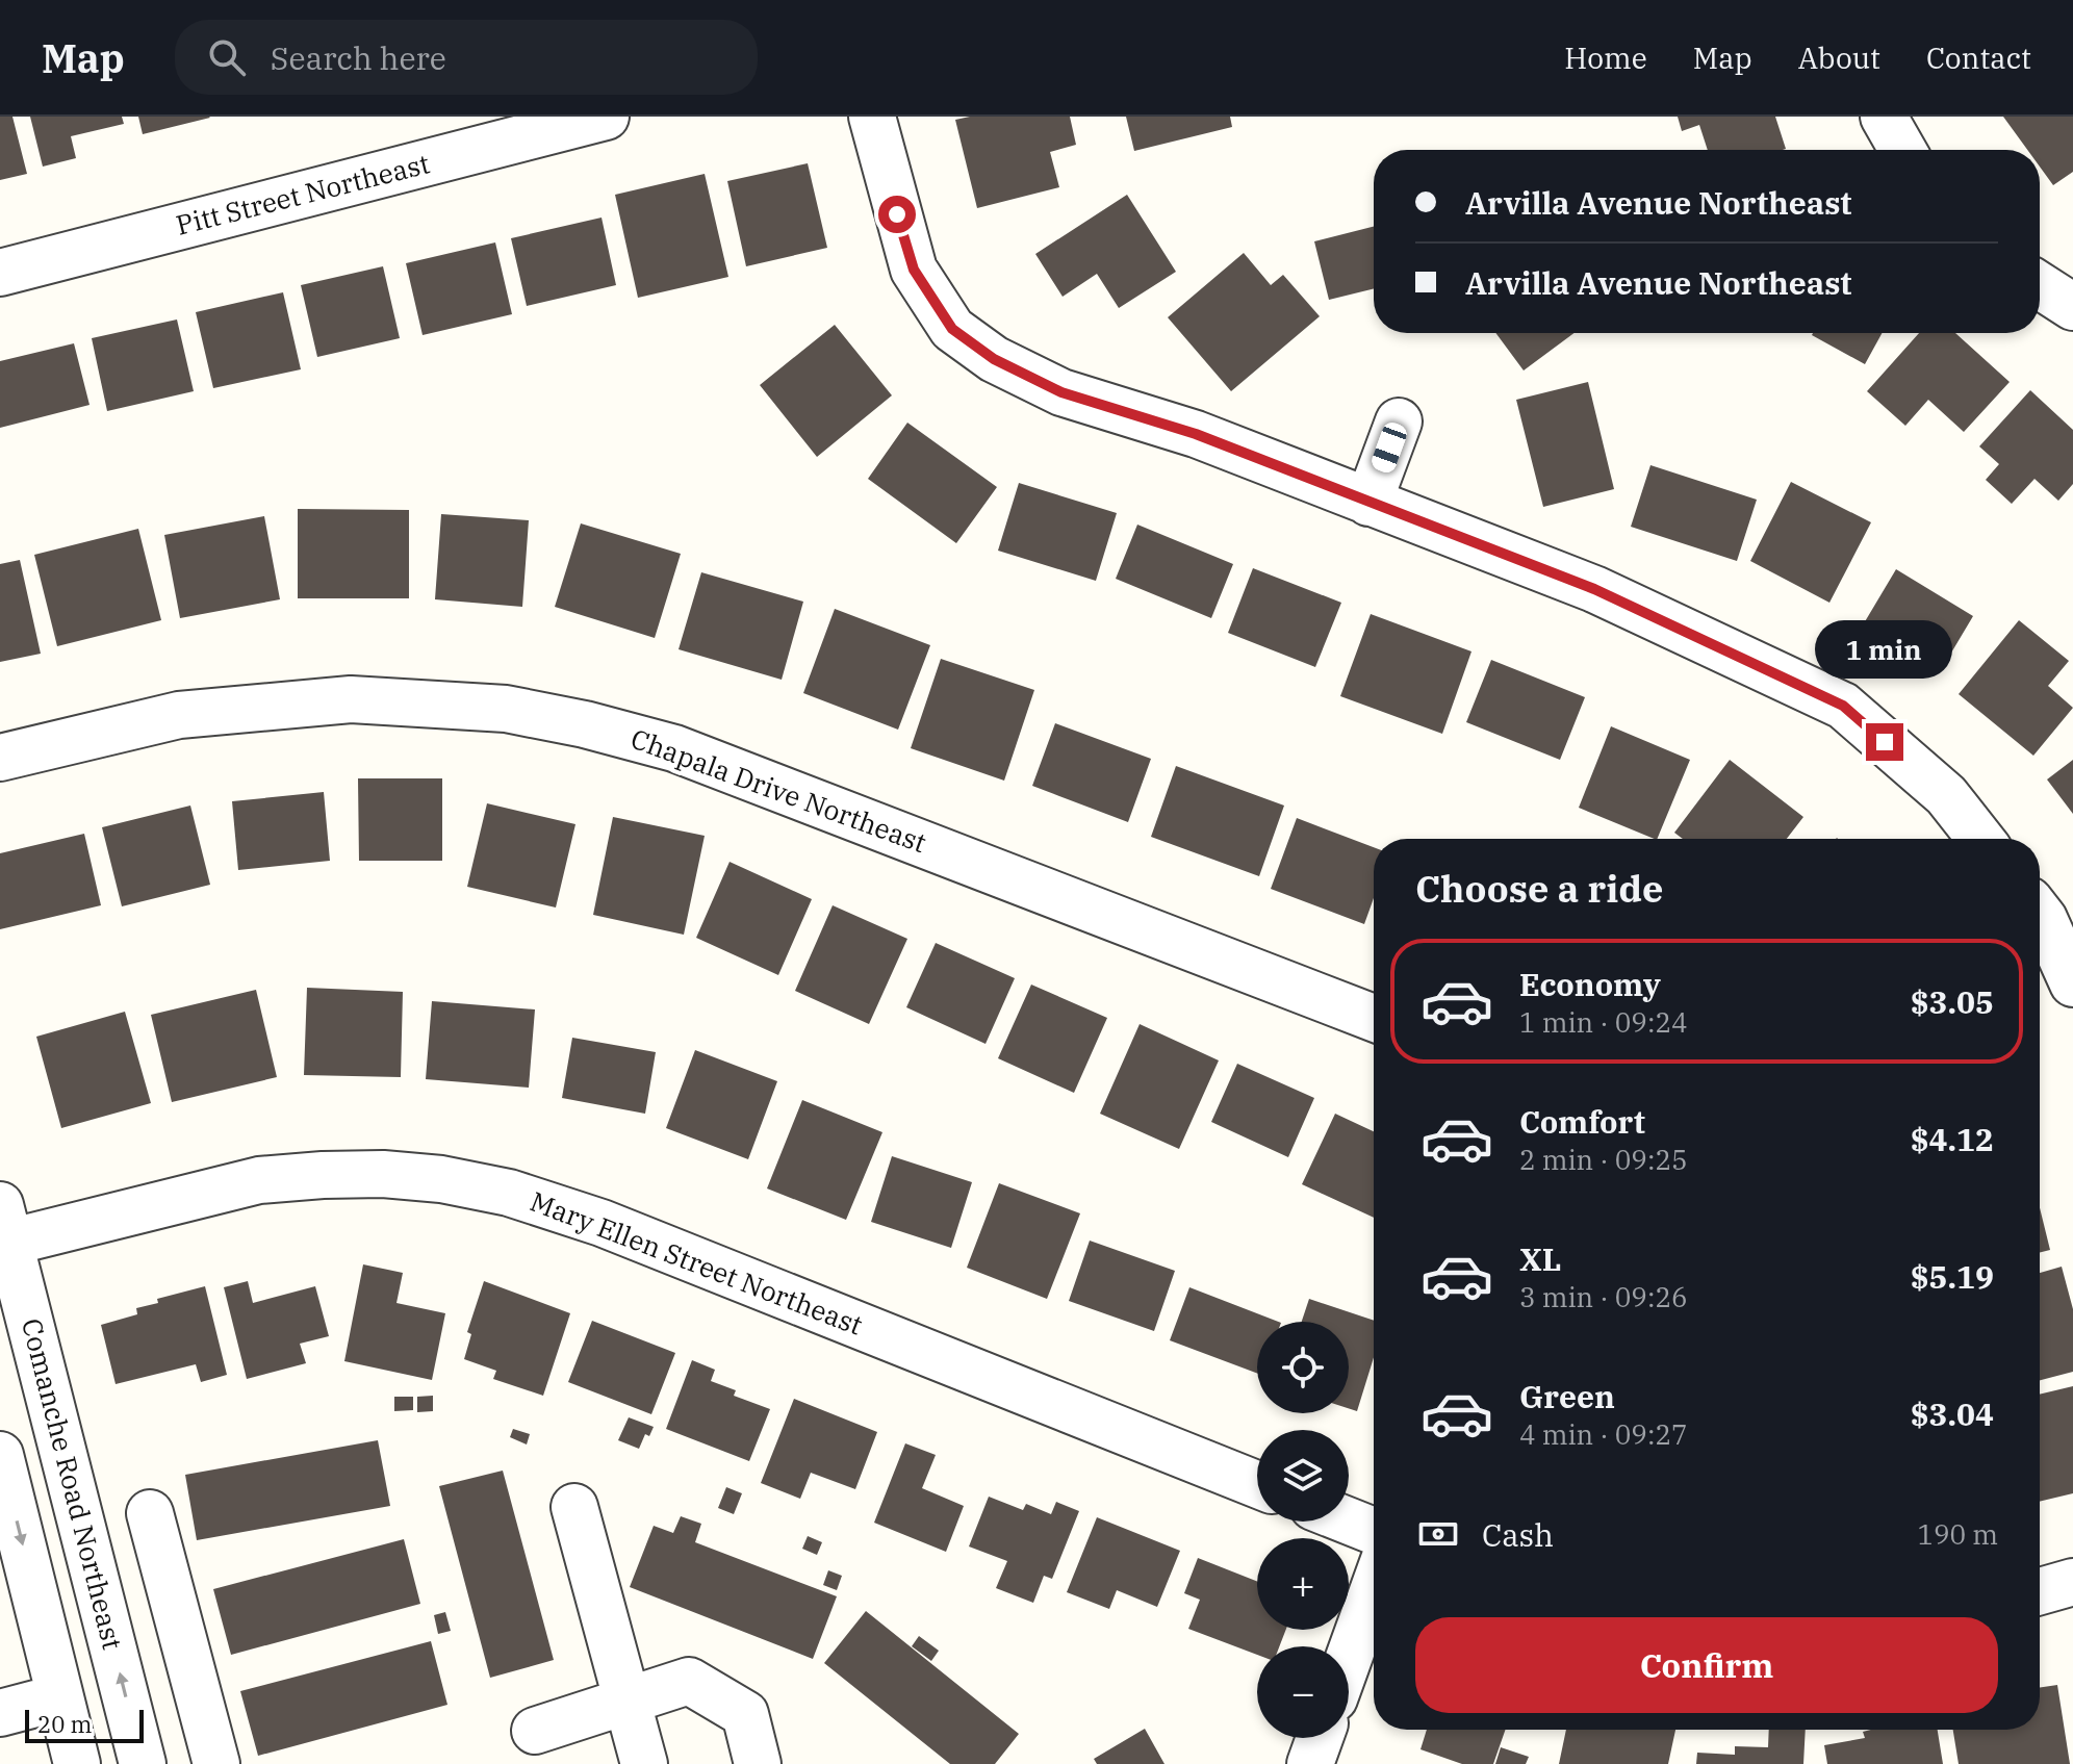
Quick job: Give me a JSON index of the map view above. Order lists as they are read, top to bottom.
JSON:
{
  "streets": {
    "street": [
      "Pitt Street Northeast",
      "Chapala Drive Northeast",
      "Mary Ellen Street Northeast",
      "Comanche Road Northeast"
    ]
  },
  "crossings": [
    ["Mary Ellen Street Northeast", "Comanche Road Northeast"]
  ],
  "scale_bar": "20 m",
  "page": {
    "header": "Map",
    "search": "Search here",
    "nav": [
      "Home",
      "Map",
      "About",
      "Contact"
    ],
    "banner": ["Arvilla Avenue Northeast", "Arvilla Avenue Northeast"],
    "bubble": "1 min",
    "heading": "Choose a ride",
    "list": [
      {
        "name": "Economy",
        "note": "1 min · 09:24",
        "value": "$3.05"
      },
      {
        "name": "Comfort",
        "note": "2 min · 09:25",
        "value": "$4.12"
      },
      {
        "name": "XL",
        "note": "3 min · 09:26",
        "value": "$5.19"
      },
      {
        "name": "Green",
        "note": "4 min · 09:27",
        "value": "$3.04"
      }
    ],
    "map_buttons": ["+", "−"],
    "pay": ["Cash", "190 m"],
    "buttons": "Confirm",
    "scale": "20 m"
  }
}
